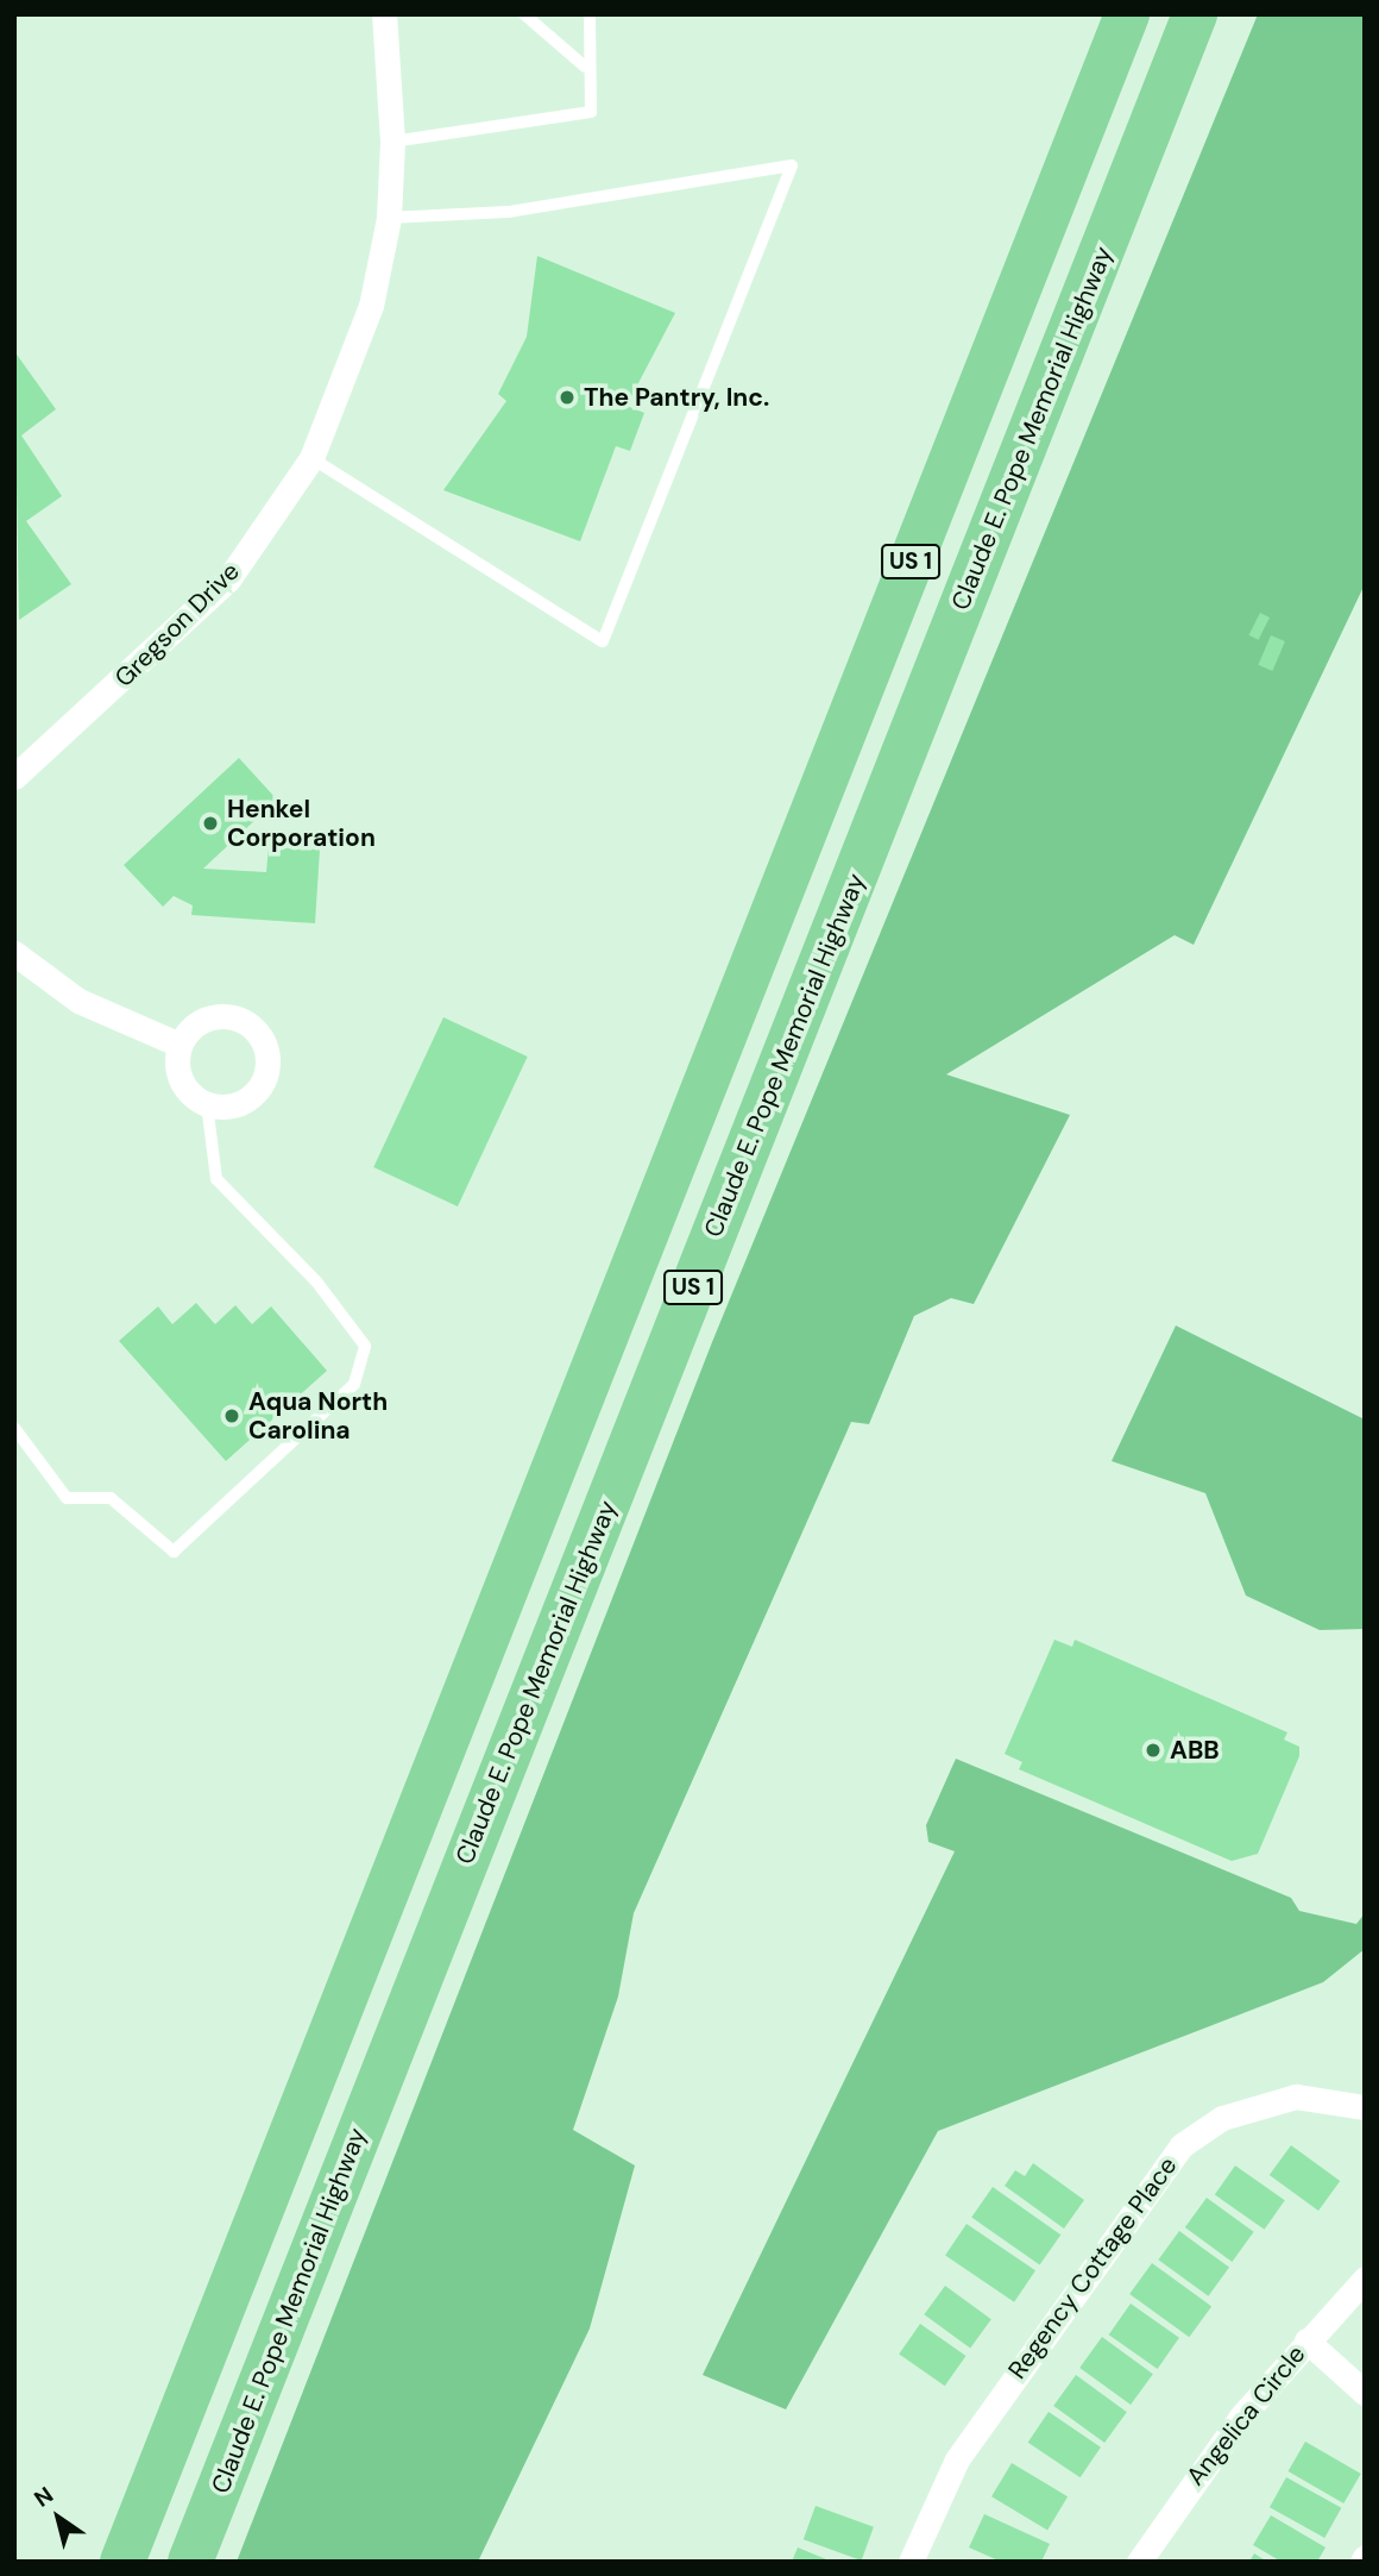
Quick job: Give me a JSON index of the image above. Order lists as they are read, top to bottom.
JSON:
{
  "streets": {
    "highway": ["Claude E. Pope Memorial Highway", "US 1"],
    "street": ["Gregson Drive", "Regency Cottage Place", "Angelica Circle"]
  },
  "places": [
    "The Pantry, Inc.",
    "Henkel Corporation",
    "Aqua North Carolina",
    "ABB"
  ],
  "north": "top left"
}
